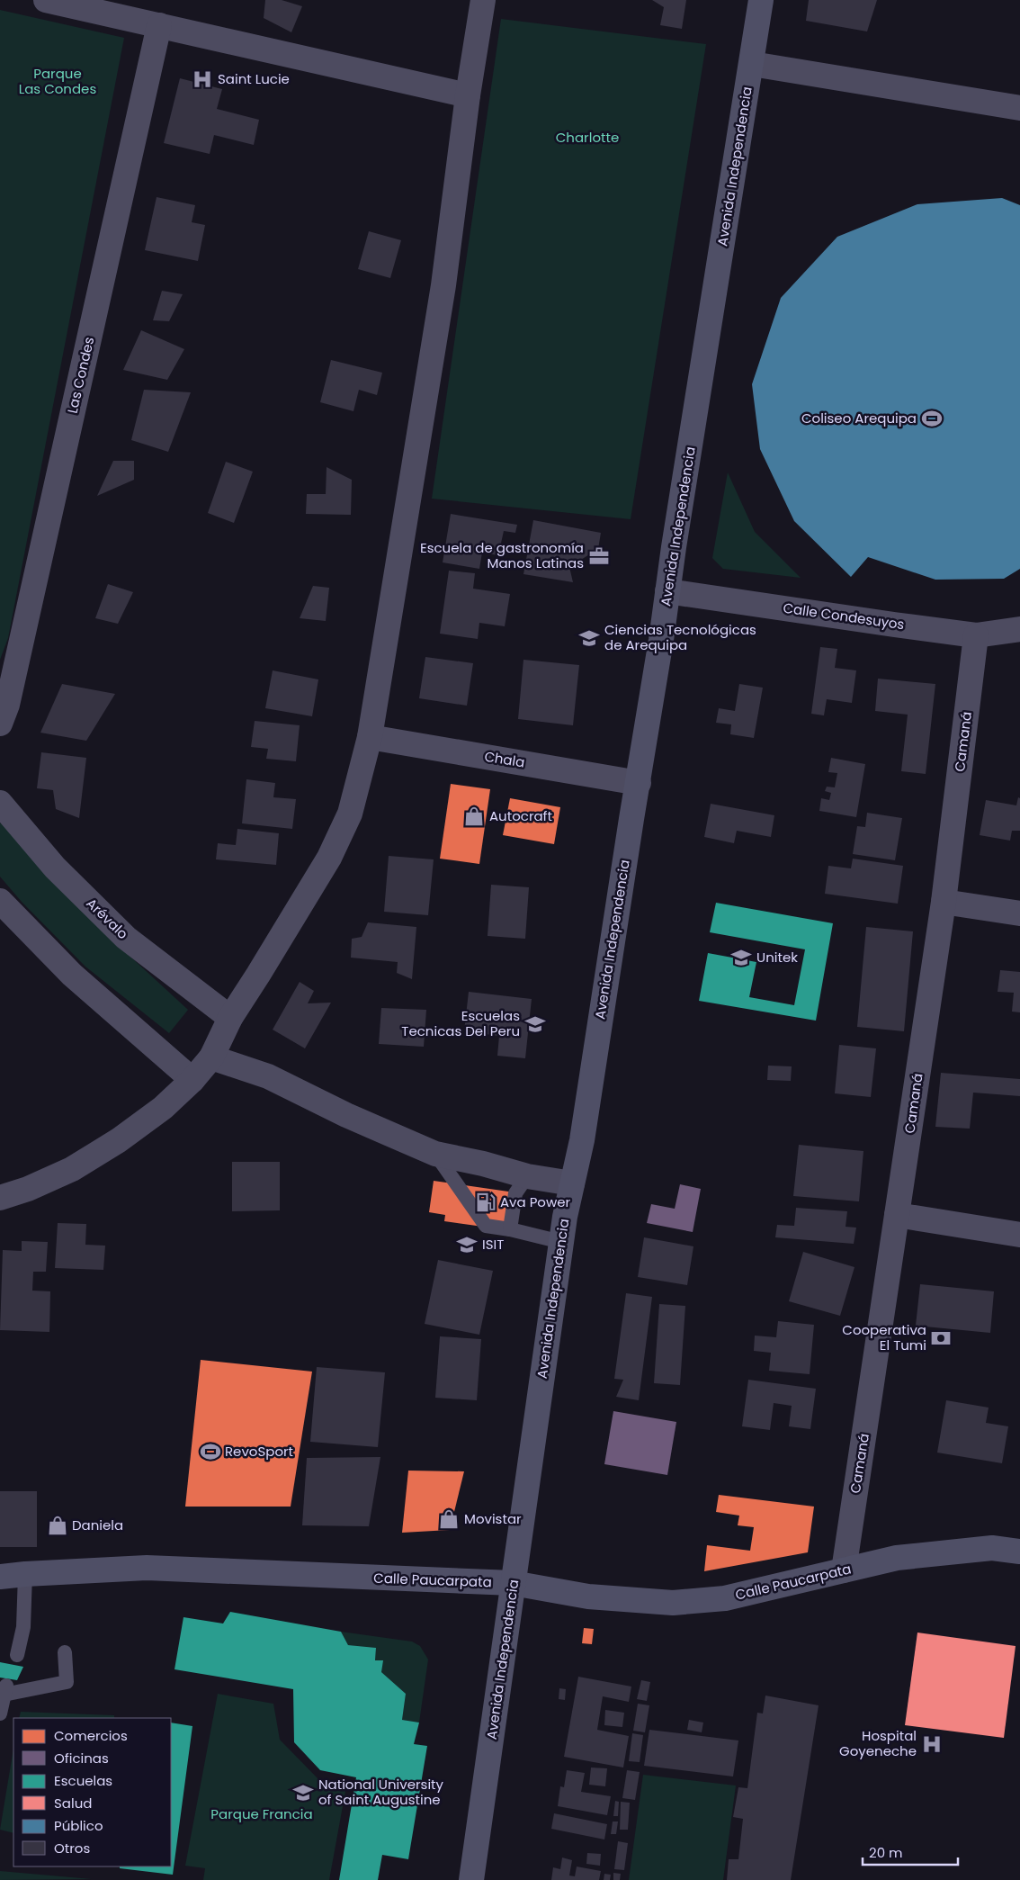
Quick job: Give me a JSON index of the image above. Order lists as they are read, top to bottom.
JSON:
{
  "streets": {
    "main road": ["Avenida Independencia", "Calle Paucarpata"],
    "street": [
      "Las Condes",
      "Calle Condesuyos",
      "Camaná",
      "Chala",
      "Arévalo"
    ]
  },
  "crossings": [
    ["Avenida Independencia", "Calle Condesuyos"],
    ["Avenida Independencia", "Chala"],
    ["Avenida Independencia", "Calle Paucarpata"],
    ["Calle Condesuyos", "Camaná"],
    ["Camaná", "Calle Paucarpata"]
  ],
  "parks": ["Parque Las Condes", "Charlotte", "Parque Francia"],
  "places": {
    "hospital": ["Saint Lucie", "Hospital Goyeneche"],
    "sports": ["Coliseo Arequipa", "RevoSport"],
    "office": ["Escuela de gastronomía Manos Latinas"],
    "school or university": [
      "Ciencias Tecnológicas de Arequipa",
      "Unitek",
      "Escuelas Tecnicas Del Peru",
      "ISIT",
      "National University of Saint Augustine"
    ],
    "shop": ["Autocraft", "Movistar", "Daniela"],
    "fuel station": ["Ava Power"],
    "bank": ["Cooperativa El Tumi"]
  },
  "legend": [
    "Comercios",
    "Oficinas",
    "Escuelas",
    "Salud",
    "Público",
    "Otros"
  ],
  "scale_bar": "20 m"
}
